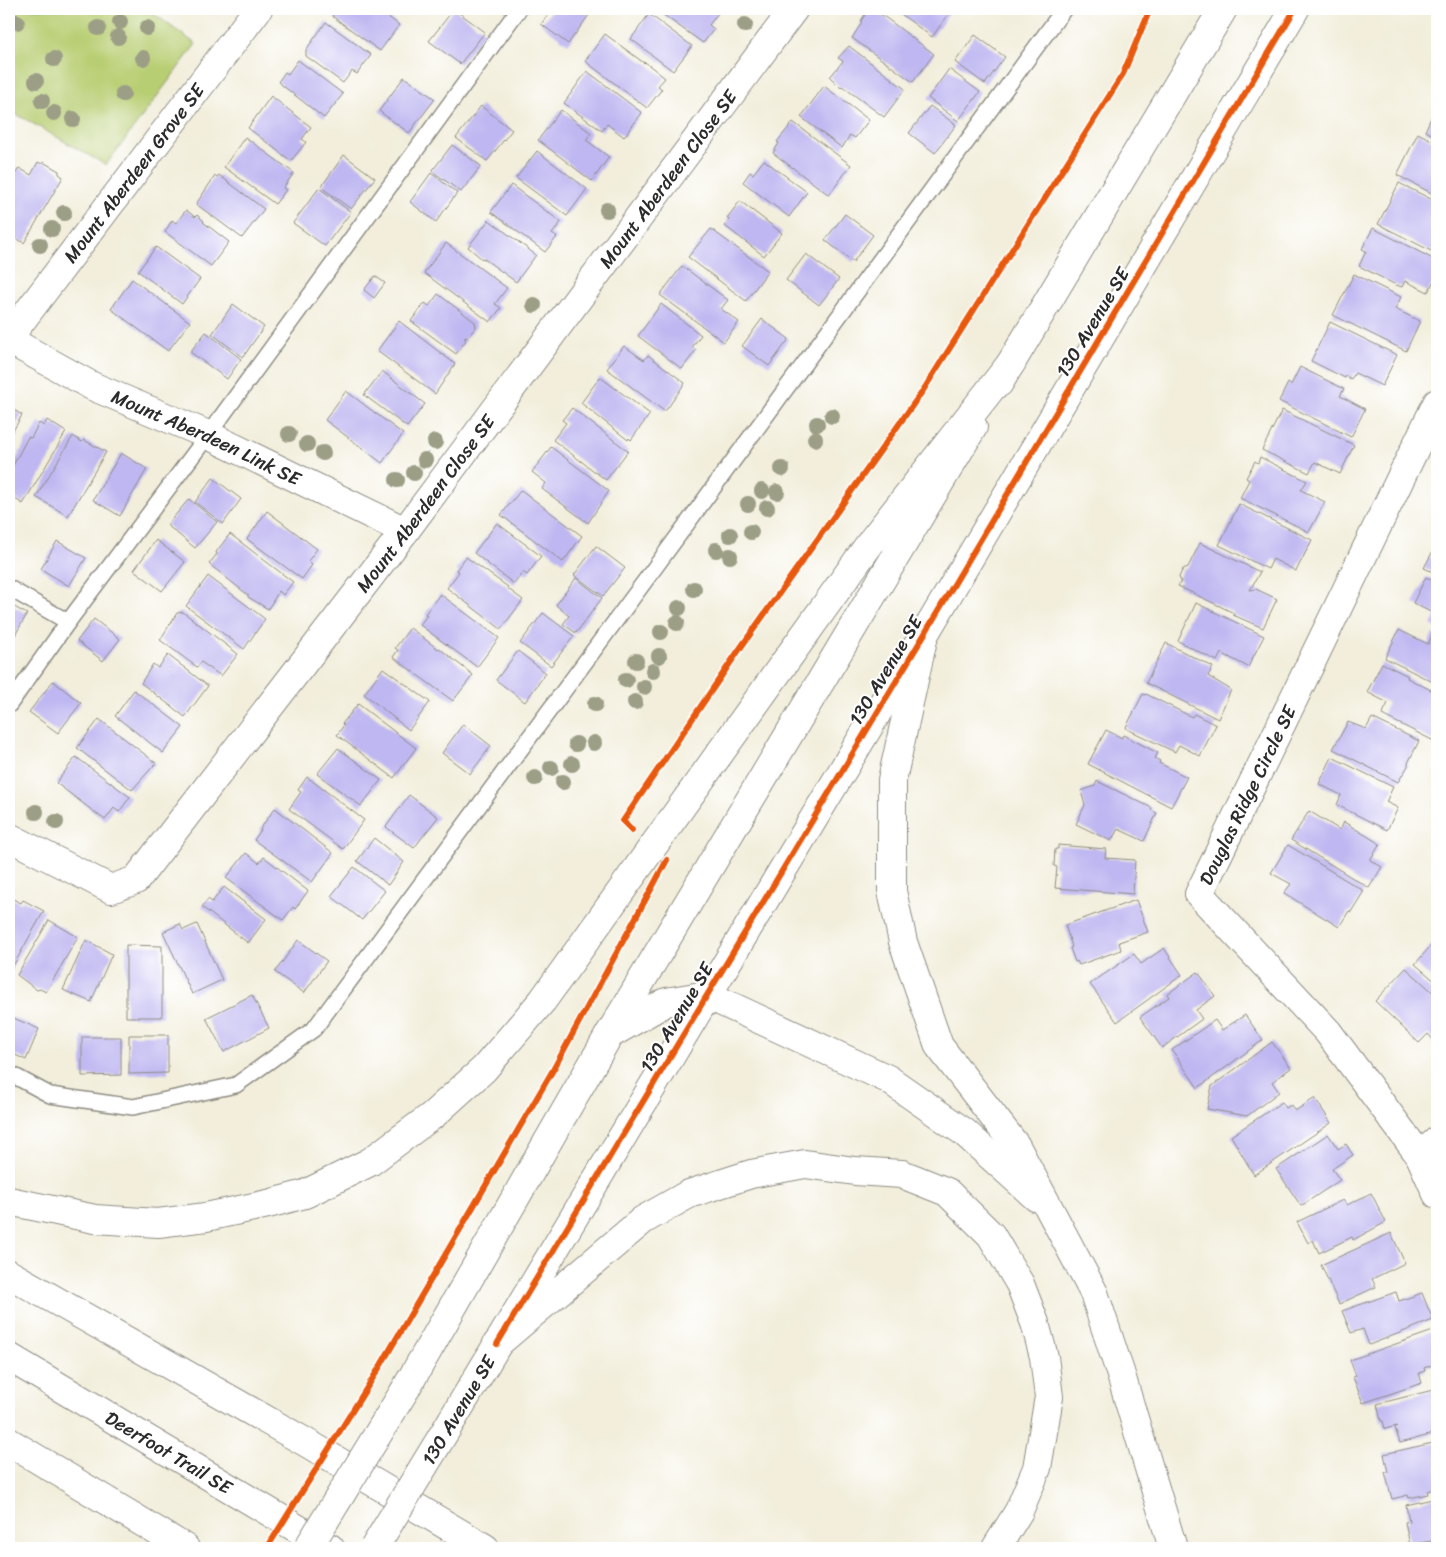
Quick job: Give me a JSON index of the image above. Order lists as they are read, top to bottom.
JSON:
{
  "streets": {
    "main road": [
      "Mount Aberdeen Grove SE",
      "Mount Aberdeen Close SE",
      "130 Avenue SE",
      "Mount Aberdeen Link SE",
      "Douglas Ridge Circle SE",
      "Deerfoot Trail SE"
    ]
  },
  "crossings": [
    ["Mount Aberdeen Grove SE", "Mount Aberdeen Link SE"],
    ["Mount Aberdeen Close SE", "Mount Aberdeen Link SE"]
  ]
}
